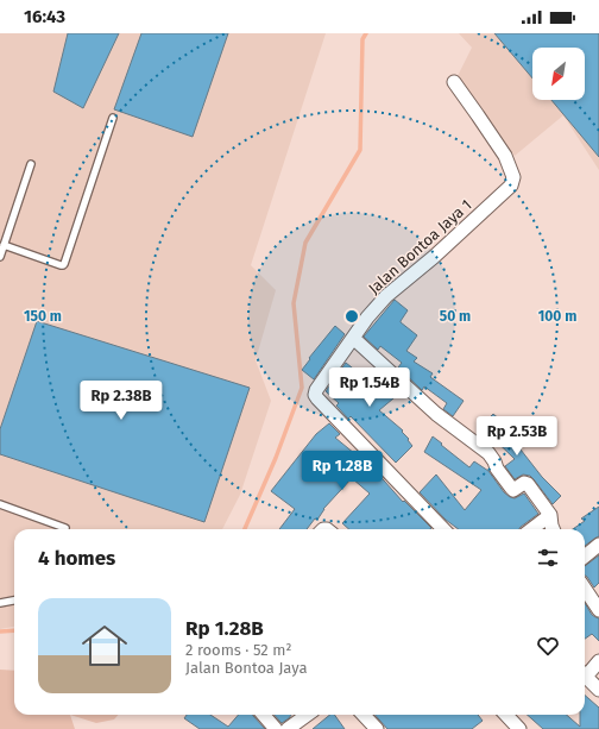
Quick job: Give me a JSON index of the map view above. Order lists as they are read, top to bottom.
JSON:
{
  "streets": {
    "street": ["Jalan Bontoa Jaya 1"]
  },
  "north": "bottom left",
  "page": {
    "status": "16:43",
    "price": [
      "Rp 1.54B",
      "Rp 2.38B",
      "Rp 2.53B",
      "Rp 1.28B"
    ],
    "heading": "4 homes",
    "list": [
      {
        "name": "Rp 1.28B",
        "note": "2 rooms · 52 m² · Jalan Bontoa Jaya"
      }
    ]
  },
  "rings": ["50 m", "100 m", "150 m"]
}
